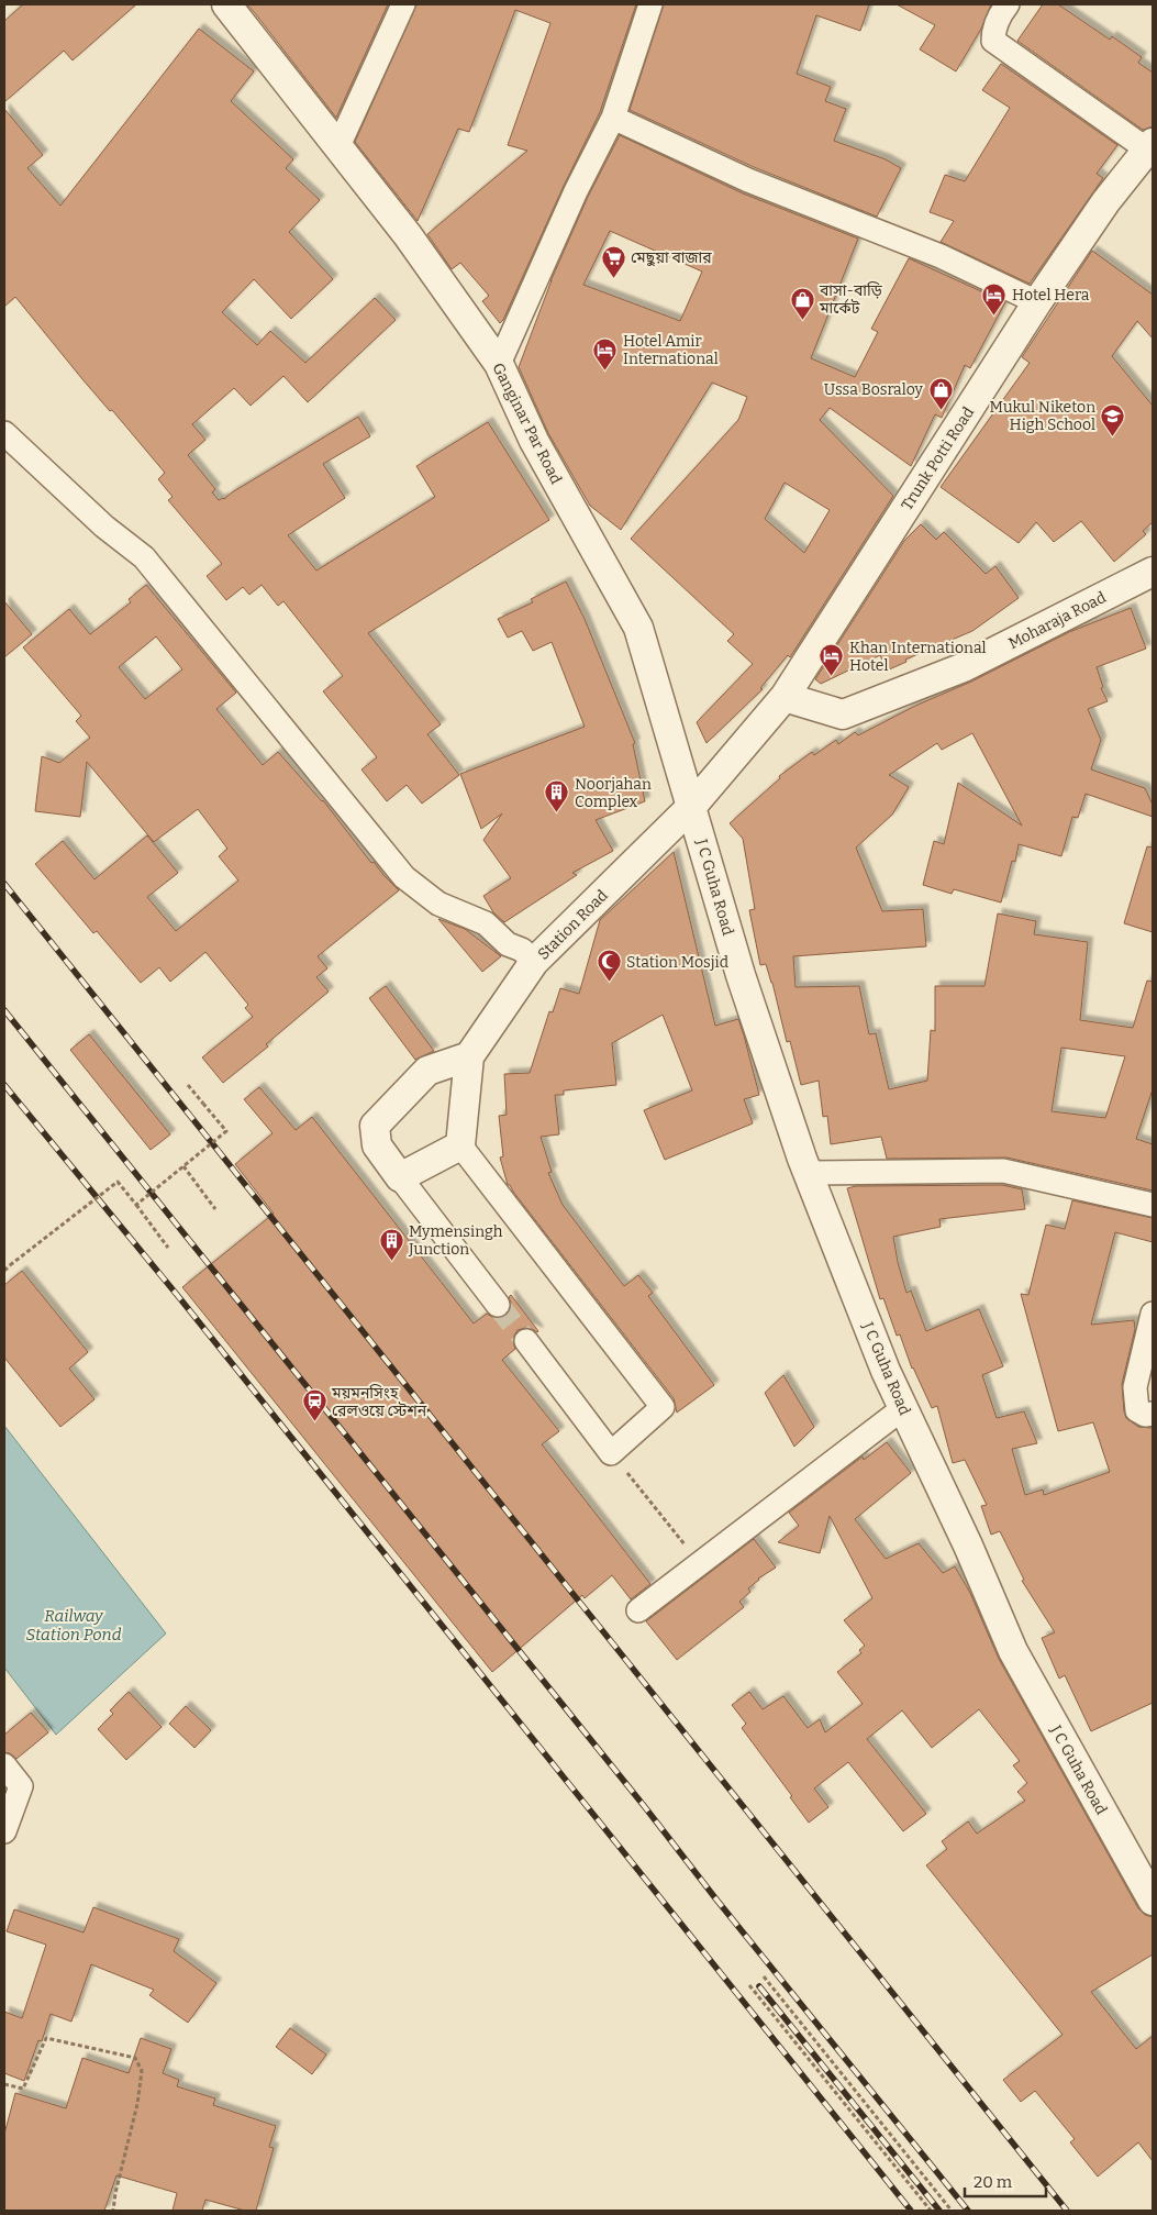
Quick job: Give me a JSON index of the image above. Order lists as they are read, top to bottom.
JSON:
{
  "streets": {
    "street": [
      "Ganginar Par Road",
      "Trunk Potti Road",
      "Moharaja Road",
      "J C Guha Road",
      "Station Road"
    ]
  },
  "crossings": [
    ["Ganginar Par Road", "J C Guha Road"],
    ["Ganginar Par Road", "Station Road"],
    ["Trunk Potti Road", "Moharaja Road"],
    ["J C Guha Road", "Station Road"]
  ],
  "water": ["Railway Station Pond"],
  "places": {
    "supermarket": ["মেছুয়া বাজার"],
    "hotel": ["Hotel Hera", "Hotel Amir International", "Khan International Hotel"],
    "shop": ["বাসা-বাড়ি মার্কেট", "Ussa Bosraloy"],
    "school or university": ["Mukul Niketon High School"],
    "building": ["Noorjahan Complex", "Mymensingh Junction"],
    "mosque": ["Station Mosjid"],
    "station": ["ময়মনসিংহ রেলওয়ে স্টেশন"]
  },
  "scale_bar": "20 m"
}
